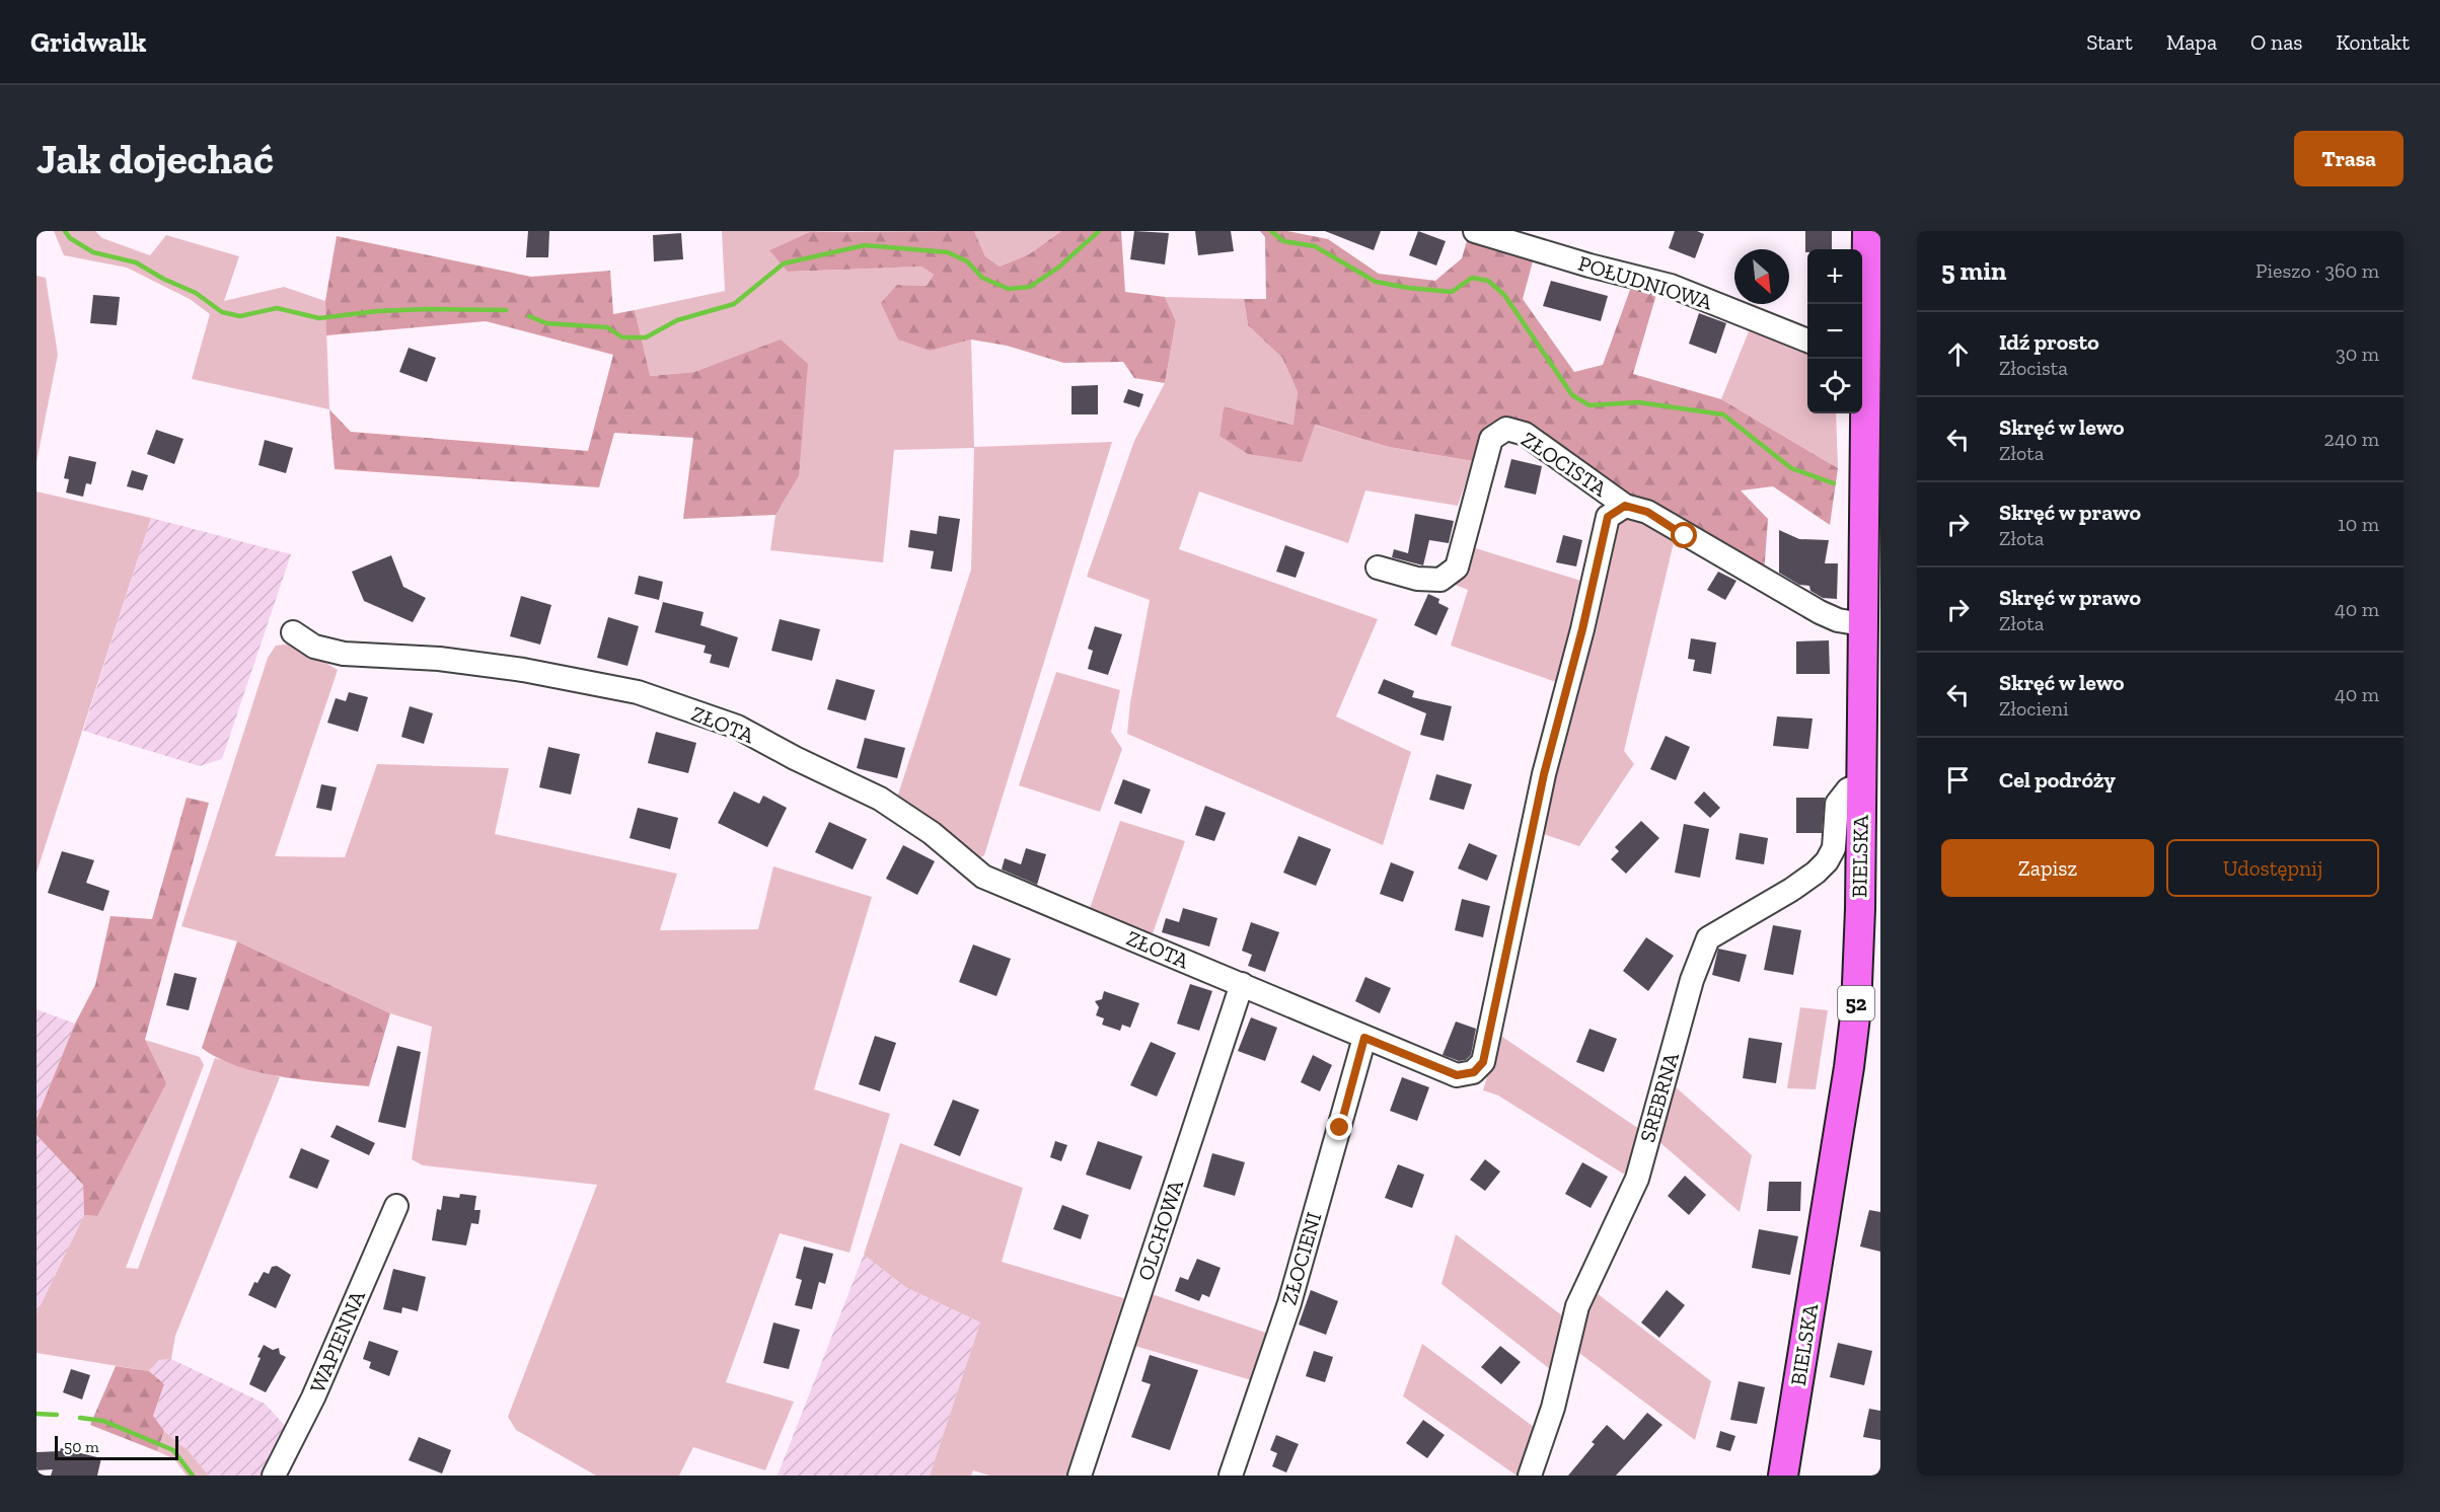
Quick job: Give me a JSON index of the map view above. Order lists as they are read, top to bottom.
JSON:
{
  "streets": {
    "main road": ["BIELSKA", "52"],
    "street": [
      "POŁUDNIOWA",
      "ZŁOCISTA",
      "ZŁOTA",
      "SREBRNA",
      "OLCHOWA",
      "ZŁOCIENI",
      "WAPIENNA"
    ]
  },
  "crossings": [
    ["ZŁOCISTA", "ZŁOTA"],
    ["ZŁOCISTA", "BIELSKA"],
    ["ZŁOTA", "OLCHOWA"],
    ["ZŁOTA", "ZŁOCIENI"],
    ["BIELSKA", "SREBRNA"]
  ],
  "scale_bar": "50 m",
  "north": "bottom right",
  "page": {
    "header": "Gridwalk",
    "nav": [
      "Start",
      "Mapa",
      "O nas",
      "Kontakt"
    ],
    "buttons": [
      "Trasa",
      ["Zapisz", "Udostępnij"]
    ],
    "title": "Jak dojechać",
    "heading": ["5 min", "Pieszo · 360 m"],
    "map_buttons": ["+", "−"],
    "list": [
      ["Idź prosto", "Złocista", "30 m"],
      ["Skręć w lewo", "Złota", "240 m"],
      ["Skręć w prawo", "Złota", "10 m"],
      ["Skręć w prawo", "Złota", "40 m"],
      ["Skręć w lewo", "Złocieni", "40 m"],
      "Cel podróży"
    ],
    "scale": "50 m"
  }
}
